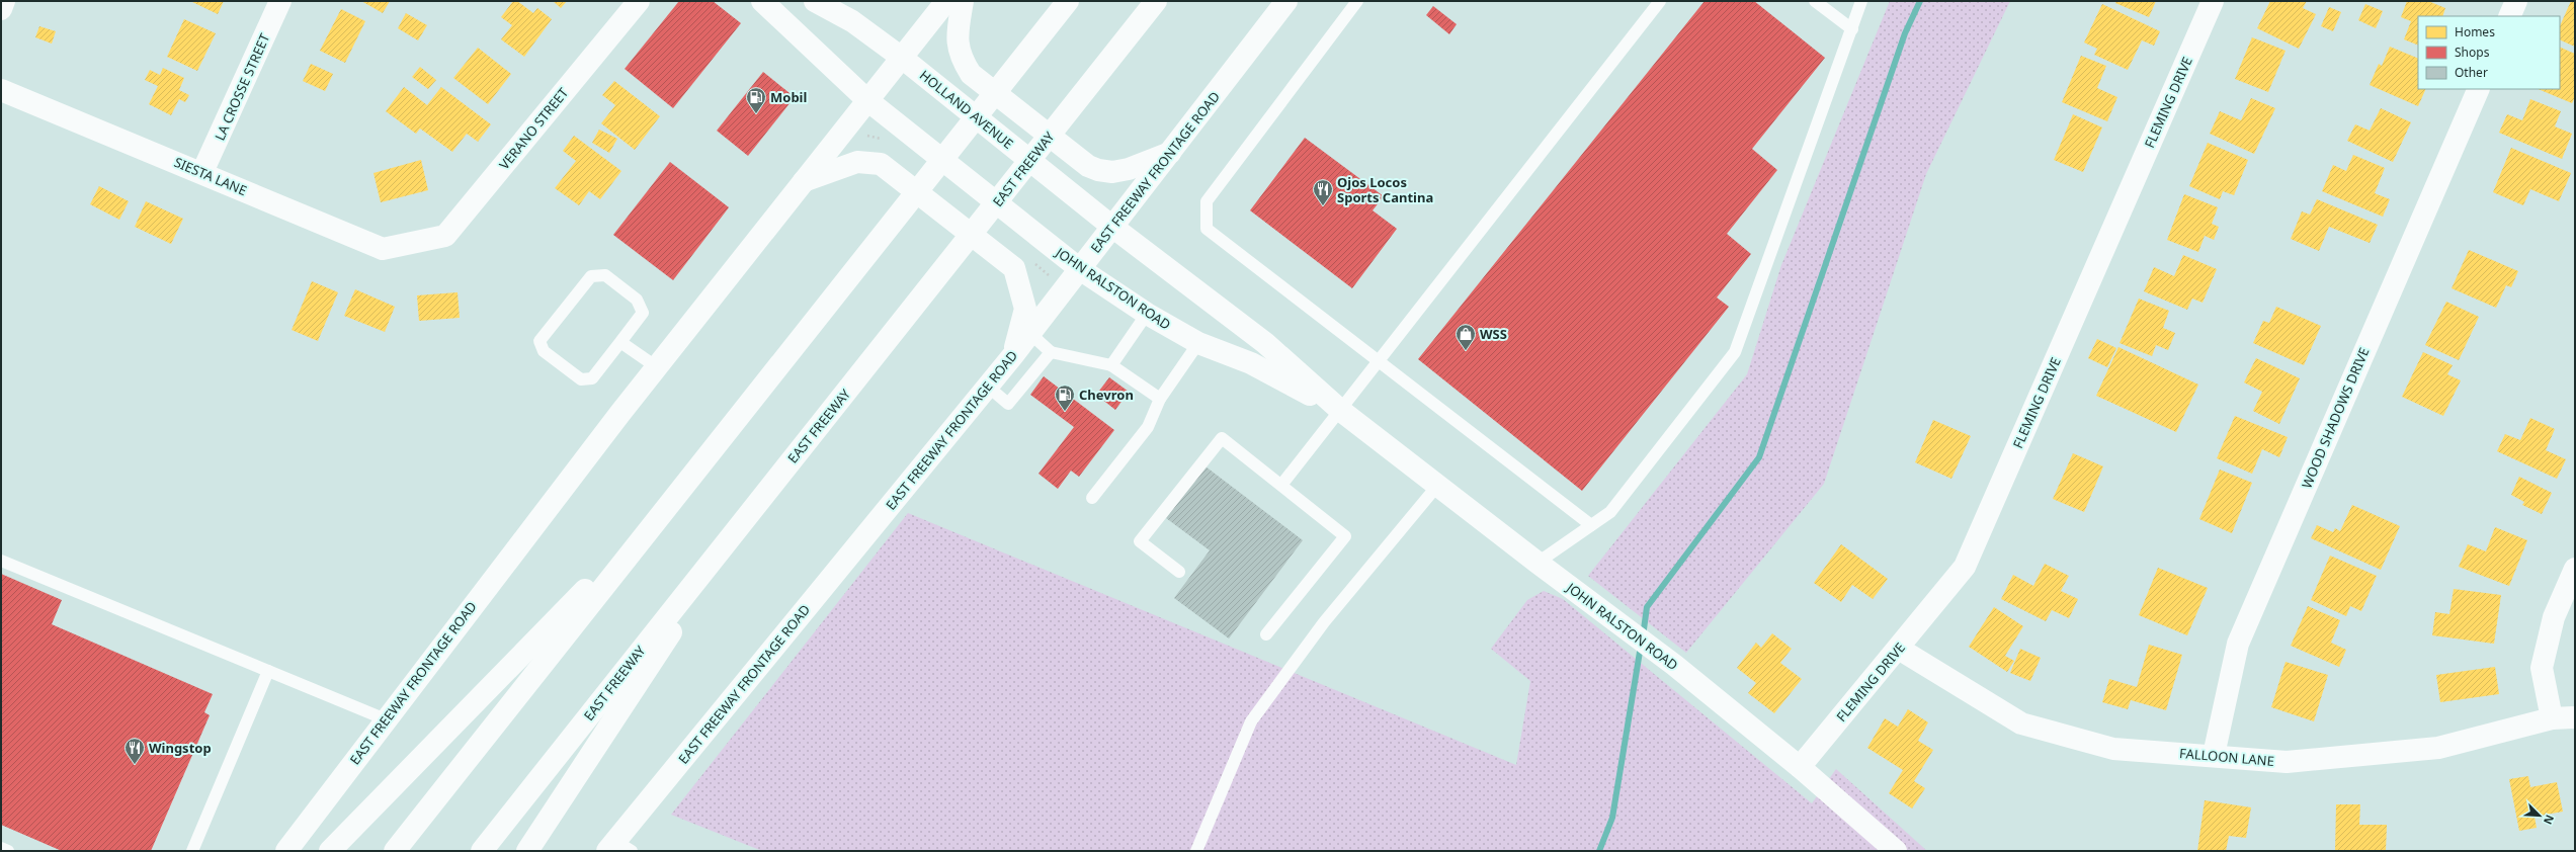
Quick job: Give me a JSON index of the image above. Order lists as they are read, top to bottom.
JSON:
{
  "streets": {
    "main road": [
      "LA CROSSE STREET",
      "FLEMING DRIVE",
      "HOLLAND AVENUE",
      "VERANO STREET",
      "EAST FREEWAY",
      "EAST FREEWAY FRONTAGE ROAD",
      "SIESTA LANE",
      "JOHN RALSTON ROAD",
      "WOOD SHADOWS DRIVE",
      "FALLOON LANE"
    ]
  },
  "crossings": [
    ["LA CROSSE STREET", "SIESTA LANE"],
    ["FLEMING DRIVE", "JOHN RALSTON ROAD"],
    ["FLEMING DRIVE", "FALLOON LANE"],
    ["HOLLAND AVENUE", "EAST FREEWAY FRONTAGE ROAD"],
    ["HOLLAND AVENUE", "JOHN RALSTON ROAD"],
    ["VERANO STREET", "SIESTA LANE"],
    ["EAST FREEWAY FRONTAGE ROAD", "JOHN RALSTON ROAD"],
    ["WOOD SHADOWS DRIVE", "FALLOON LANE"]
  ],
  "places": {
    "fuel station": ["Mobil", "Chevron"],
    "restaurant": ["Ojos Locos Sports Cantina", "Wingstop"],
    "shop": ["WSS"]
  },
  "legend": ["Homes", "Shops", "Other"],
  "north": "bottom right"
}
